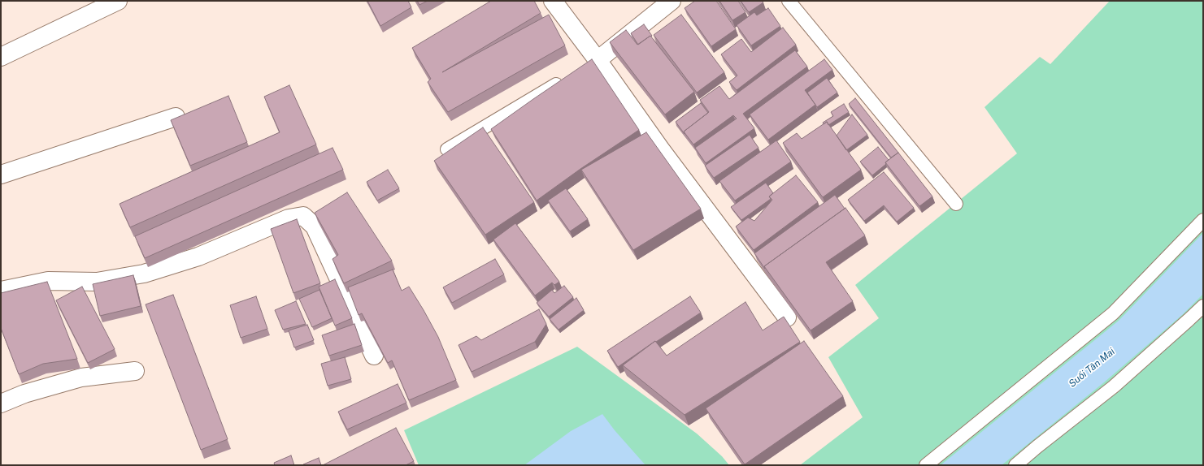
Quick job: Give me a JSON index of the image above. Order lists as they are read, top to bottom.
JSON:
{
  "water": ["Suối Tân Mai"]
}
